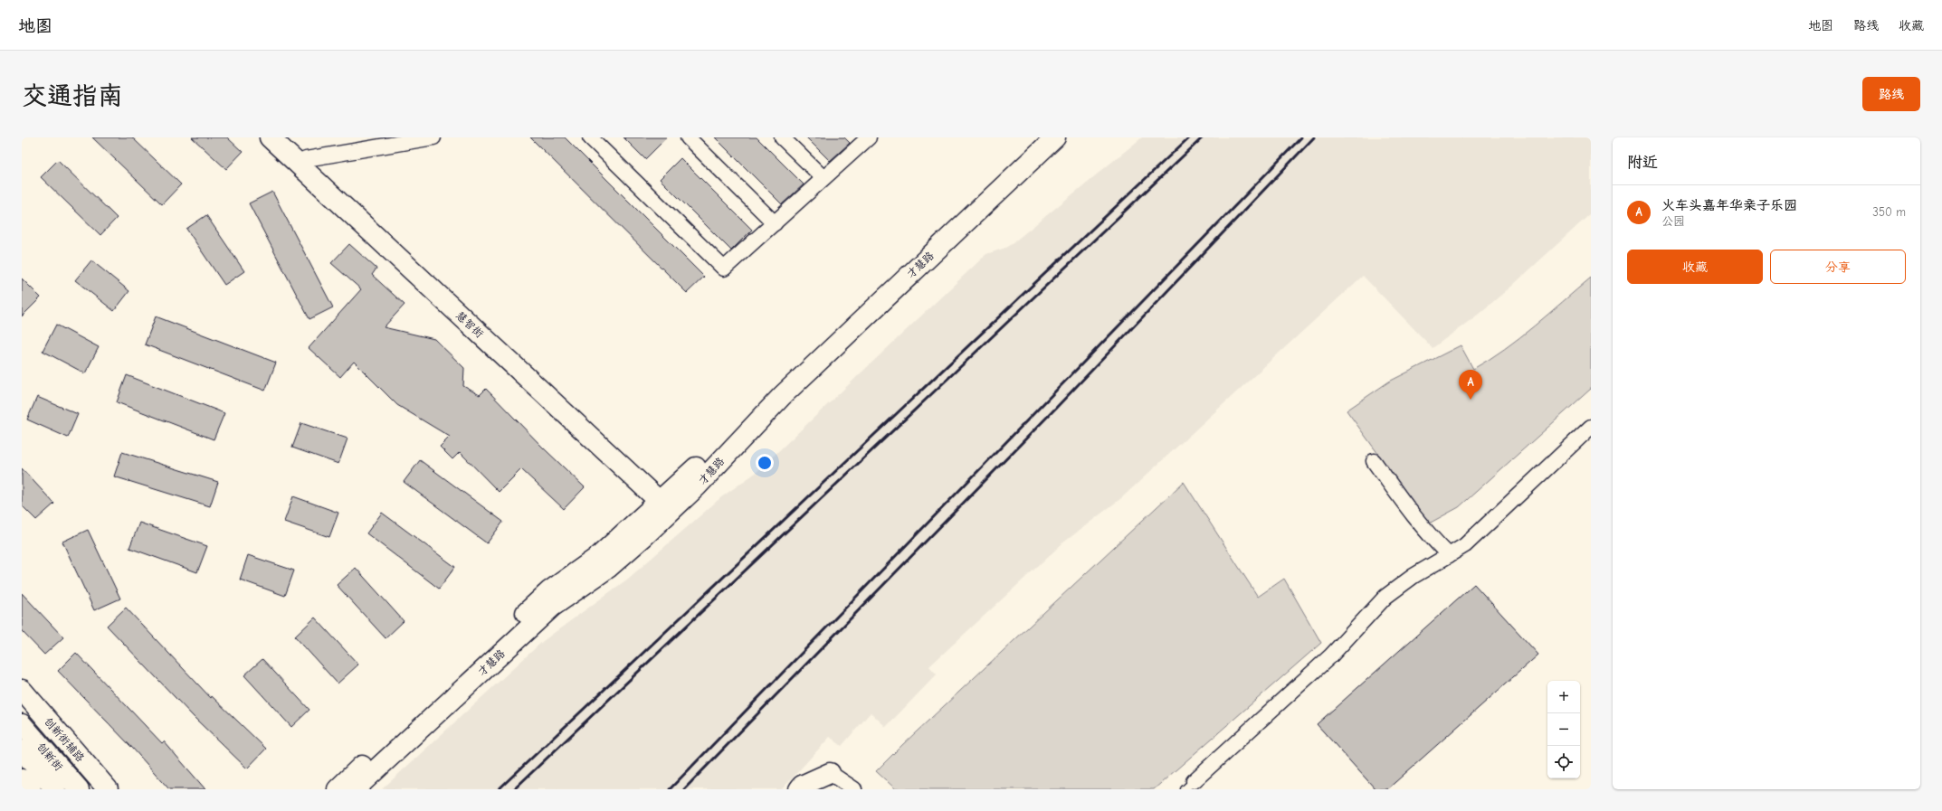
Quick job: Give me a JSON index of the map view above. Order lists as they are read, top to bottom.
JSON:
{
  "streets": {
    "street": [
      "才慧路",
      "慧智街",
      "创新街辅路",
      "创新街"
    ]
  },
  "crossings": [
    ["才慧路", "慧智街"]
  ],
  "page": {
    "header": "地图",
    "nav": ["地图", "路线", "收藏"],
    "buttons": [
      "路线",
      ["收藏", "分享"]
    ],
    "title": "交通指南",
    "heading": "附近",
    "list": [
      {
        "mark": "A",
        "name": "火车头嘉年华亲子乐园",
        "note": "公园",
        "value": "350 m"
      }
    ],
    "pins": "A",
    "map_buttons": ["+", "−"]
  }
}
